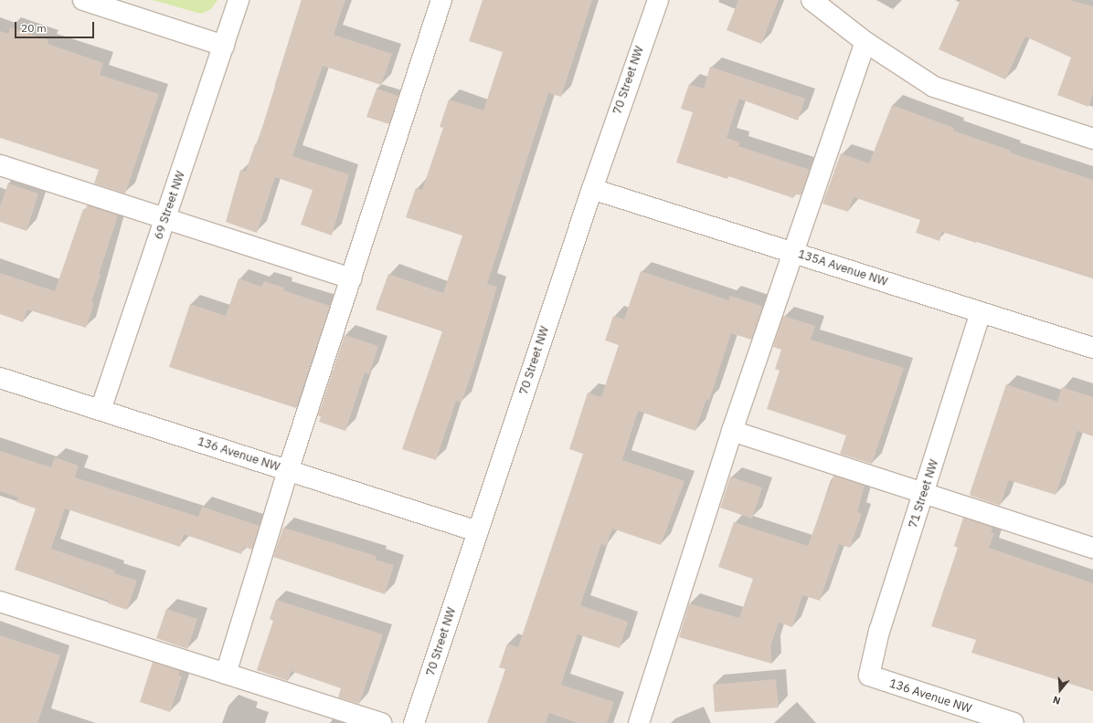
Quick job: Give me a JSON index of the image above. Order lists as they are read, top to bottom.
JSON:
{
  "streets": {
    "street": [
      "70 Street NW",
      "69 Street NW",
      "135A Avenue NW",
      "136 Avenue NW",
      "71 Street NW"
    ]
  },
  "crossings": [
    ["70 Street NW", "135A Avenue NW"],
    ["70 Street NW", "136 Avenue NW"],
    ["69 Street NW", "136 Avenue NW"],
    ["135A Avenue NW", "71 Street NW"],
    ["136 Avenue NW", "71 Street NW"]
  ],
  "scale_bar": "20 m",
  "north": "bottom"
}
